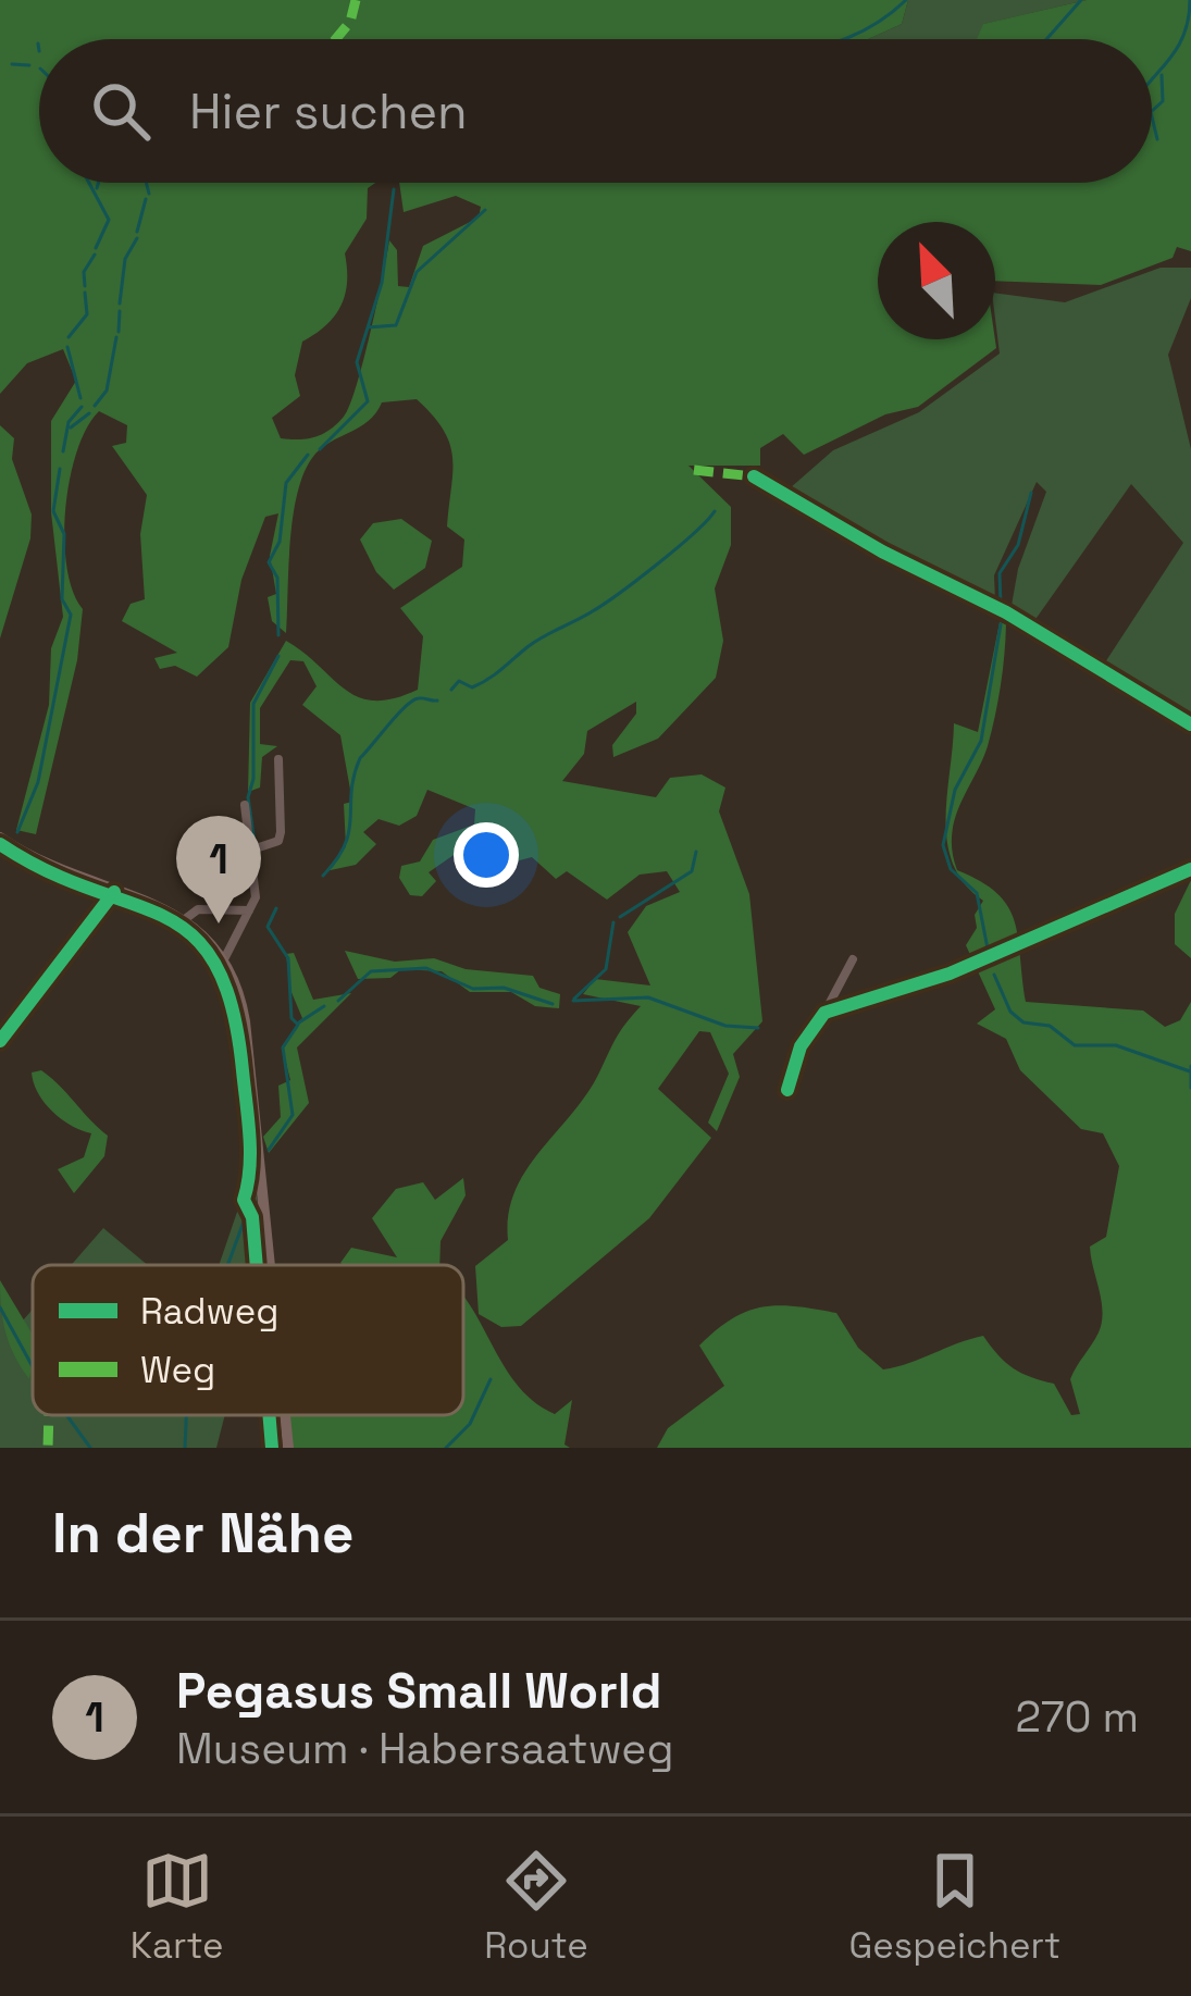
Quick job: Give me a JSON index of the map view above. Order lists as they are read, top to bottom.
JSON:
{
  "legend": ["Radweg", "Weg"],
  "north": "top left",
  "page": {
    "search": "Hier suchen",
    "pins": "1",
    "heading": "In der Nähe",
    "list": [
      {
        "mark": "1",
        "name": "Pegasus Small World",
        "note": "Museum · Habersaatweg",
        "value": "270 m"
      }
    ],
    "nav": ["Karte", "Route", "Gespeichert"]
  }
}
